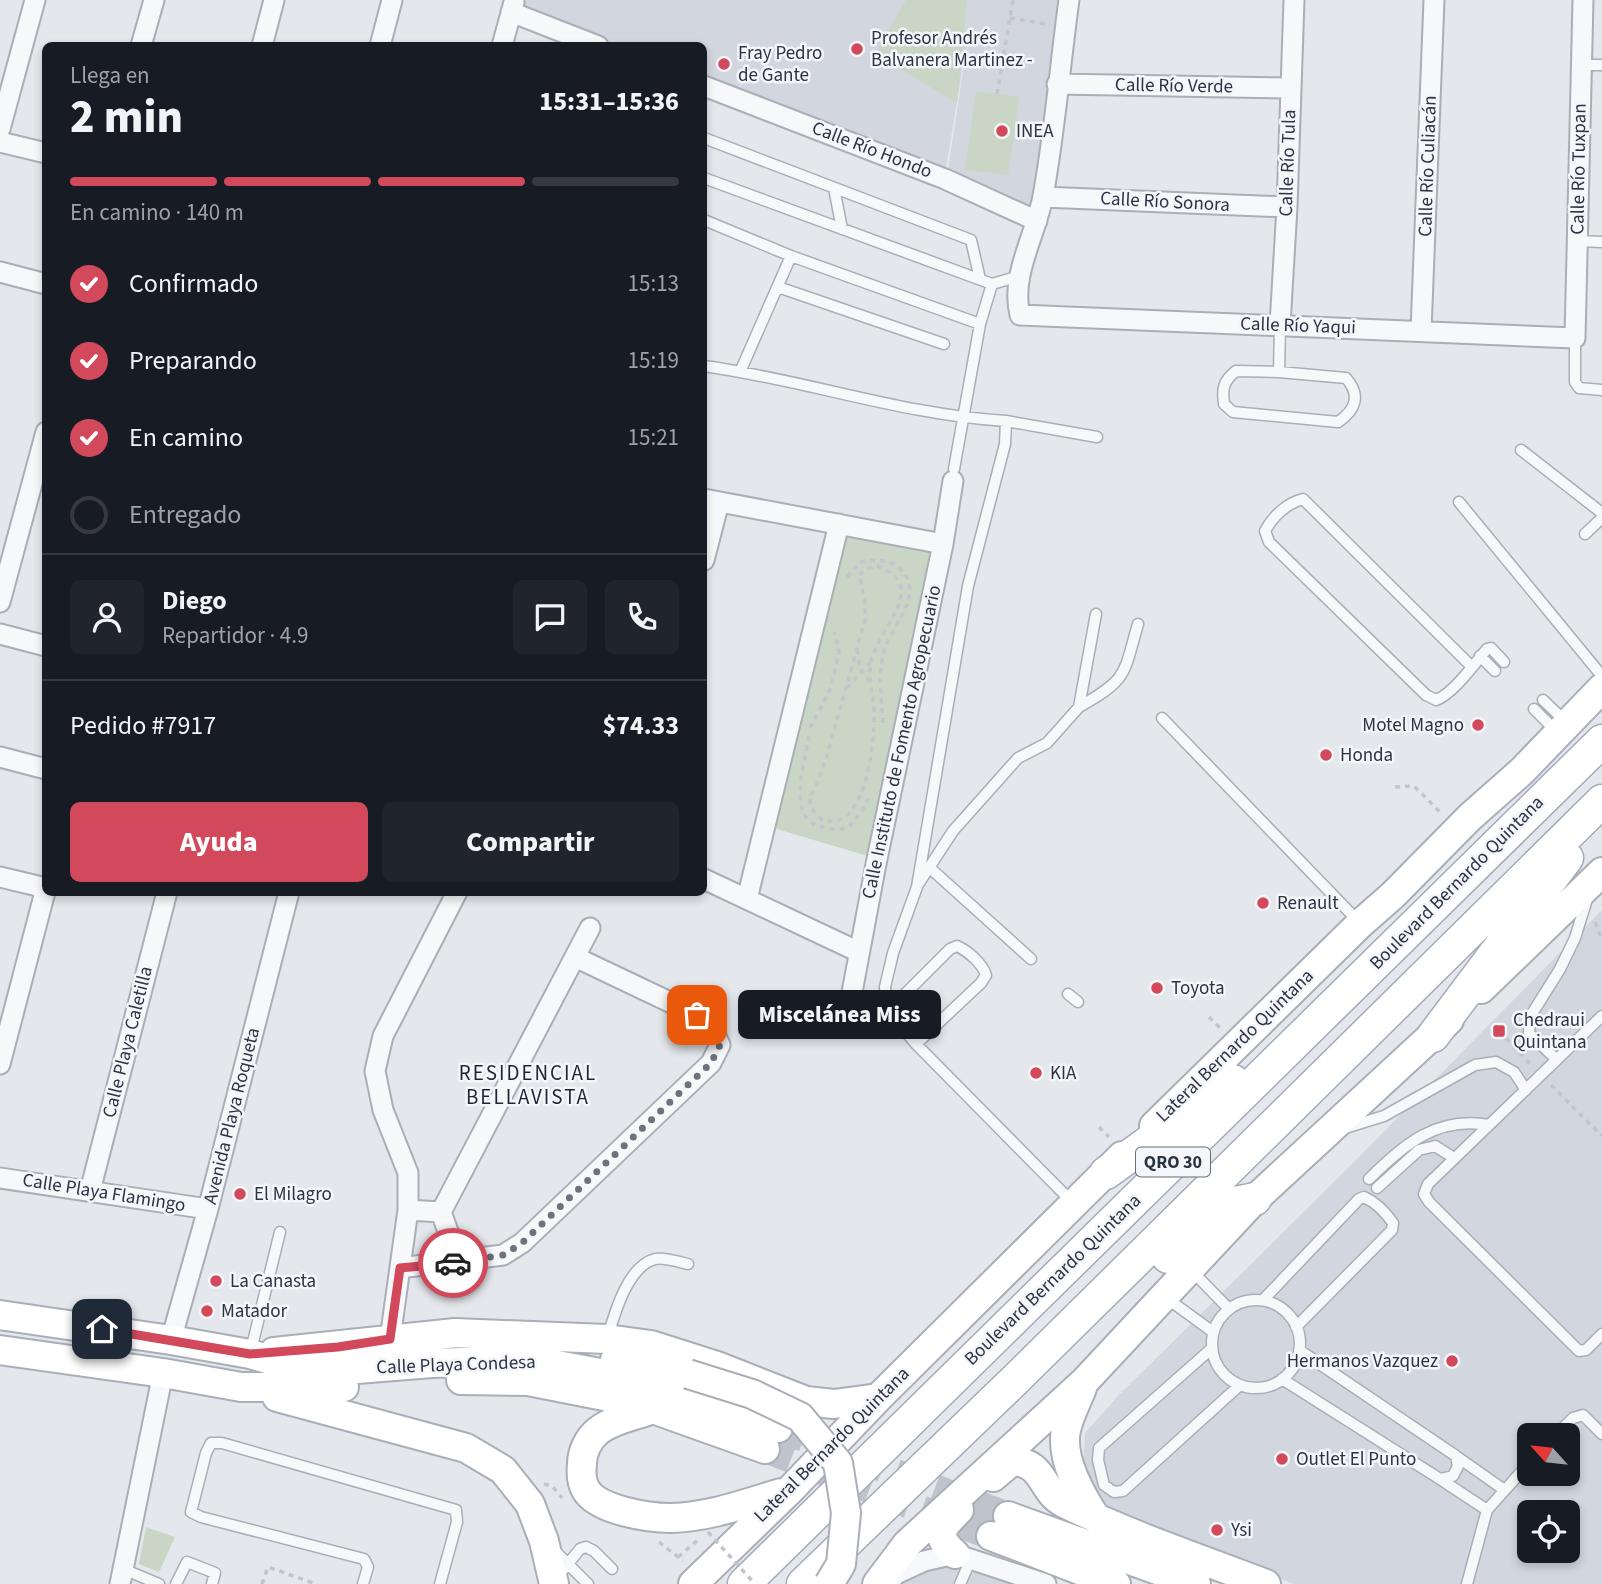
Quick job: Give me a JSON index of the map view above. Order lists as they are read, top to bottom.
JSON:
{
  "streets": {
    "main road": ["Boulevard Bernardo Quintana", "QRO 30"],
    "street": [
      "Calle Río Verde",
      "Calle Río Hondo",
      "Calle Río Tula",
      "Calle Río Culiacán",
      "Calle Río Tuxpan",
      "Calle Río Sonora",
      "Calle Río Yaqui",
      "Calle Instituto de Fomento Agropecuario",
      "Calle Playa Caletilla",
      "Lateral Bernardo Quintana",
      "Avenida Playa Roqueta",
      "Calle Playa Flamingo",
      "Calle Playa Condesa"
    ]
  },
  "crossings": [
    ["Calle Río Verde", "Calle Río Tula"],
    ["Calle Río Tula", "Calle Río Sonora"],
    ["Calle Río Tula", "Calle Río Yaqui"],
    ["Calle Río Culiacán", "Calle Río Yaqui"],
    ["Calle Río Tuxpan", "Calle Río Yaqui"],
    ["Calle Playa Caletilla", "Calle Playa Flamingo"],
    ["Avenida Playa Roqueta", "Calle Playa Flamingo"],
    ["Avenida Playa Roqueta", "Calle Playa Condesa"]
  ],
  "districts": ["RESIDENCIAL BELLAVISTA"],
  "places": {
    "other": [
      "Profesor Andrés Balvanera Martinez -",
      "Fray Pedro de Gante",
      "INEA",
      "Motel Magno",
      "Honda",
      "Renault",
      "Toyota",
      "Miscelánea Miss",
      "KIA",
      "El Milagro",
      "La Canasta",
      "Matador",
      "Hermanos Vazquez",
      "Outlet El Punto",
      "Ysi"
    ],
    "transit": ["Chedraui Quintana"]
  },
  "north": "top left",
  "page": {
    "heading": ["2 min", "Llega en", "15:31–15:36"],
    "panel": [
      "Diego",
      "Repartidor · 4.9",
      "Pedido #7917",
      "$74.33"
    ],
    "bar": "En camino · 140 m",
    "list": [
      ["Confirmado", "15:13"],
      ["Preparando", "15:19"],
      ["En camino", "15:21"],
      "Entregado"
    ],
    "buttons": ["Ayuda", "Compartir"],
    "bubble": "Miscelánea Miss"
  }
}
